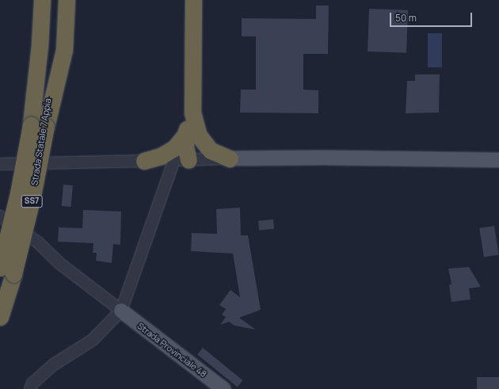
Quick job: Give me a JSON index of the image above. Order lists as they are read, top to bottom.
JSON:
{
  "streets": {
    "highway": ["Strada Statale 7 Appia", "SS7"],
    "main road": ["Strada Provinciale 48"]
  },
  "scale_bar": "50 m"
}
